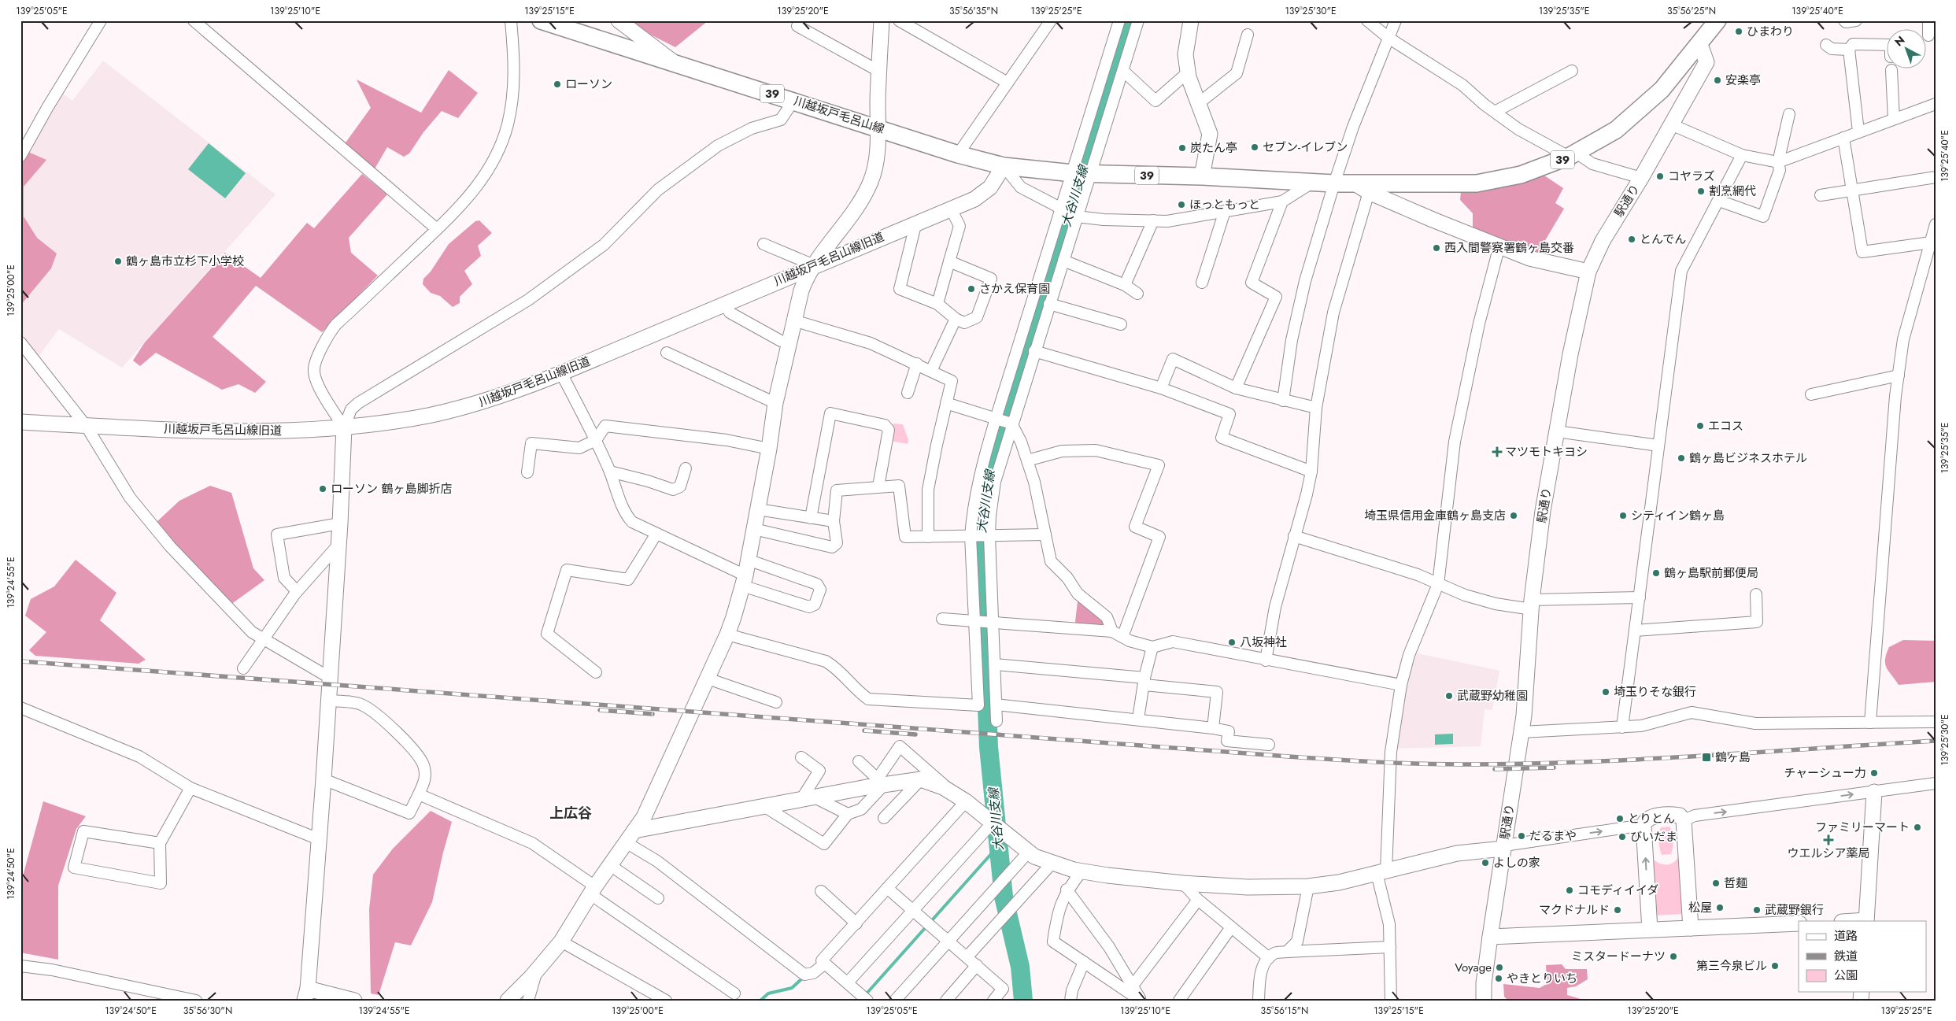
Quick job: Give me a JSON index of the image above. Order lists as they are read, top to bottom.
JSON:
{
  "streets": {
    "main road": ["39", "川越坂戸毛呂山線"],
    "street": ["駅通り", "川越坂戸毛呂山線旧道"]
  },
  "crossings": [
    ["39", "川越坂戸毛呂山線"],
    ["39", "駅通り"],
    ["川越坂戸毛呂山線", "川越坂戸毛呂山線旧道"]
  ],
  "districts": ["上広谷"],
  "water": ["大谷川支線"],
  "places": {
    "other": [
      "ひまわり",
      "安楽亭",
      "ローソン",
      "セブン-イレブン",
      "炭たん亭",
      "コヤラズ",
      "割烹網代",
      "ほっともっと",
      "とんでん",
      "西入間警察署鶴ヶ島交番",
      "鶴ヶ島市立杉下小学校",
      "さかえ保育園",
      "エコス",
      "鶴ヶ島ビジネスホテル",
      "ローソン 鶴ヶ島脚折店",
      "埼玉県信用金庫鶴ヶ島支店",
      "シティイン鶴ヶ島",
      "鶴ヶ島駅前郵便局",
      "八坂神社",
      "埼玉りそな銀行",
      "武蔵野幼稚園",
      "チャーシュー力",
      "とりとん",
      "ファミリーマート",
      "だるまや",
      "びいだま",
      "よしの家",
      "哲麺",
      "コモディイイダ",
      "松屋",
      "マクドナルド",
      "武蔵野銀行",
      "ミスタードーナツ",
      "第三今泉ビル",
      "Voyage",
      "やきとりいち"
    ],
    "health": ["マツモトキヨシ", "ウエルシア薬局"],
    "transit": ["鶴ヶ島"]
  },
  "legend": ["道路", "鉄道", "公園"],
  "north": "top left",
  "coordinates": [
    "139°25'05\"E",
    "139°25'10\"E",
    "139°25'15\"E",
    "139°25'20\"E",
    "35°56'35\"N",
    "139°25'25\"E",
    "139°25'30\"E",
    "139°25'35\"E",
    "35°56'25\"N",
    "139°25'40\"E",
    "139°25'00\"E",
    "139°24'55\"E",
    "139°24'50\"E",
    "35°56'30\"N",
    "35°56'15\"N"
  ]
}
